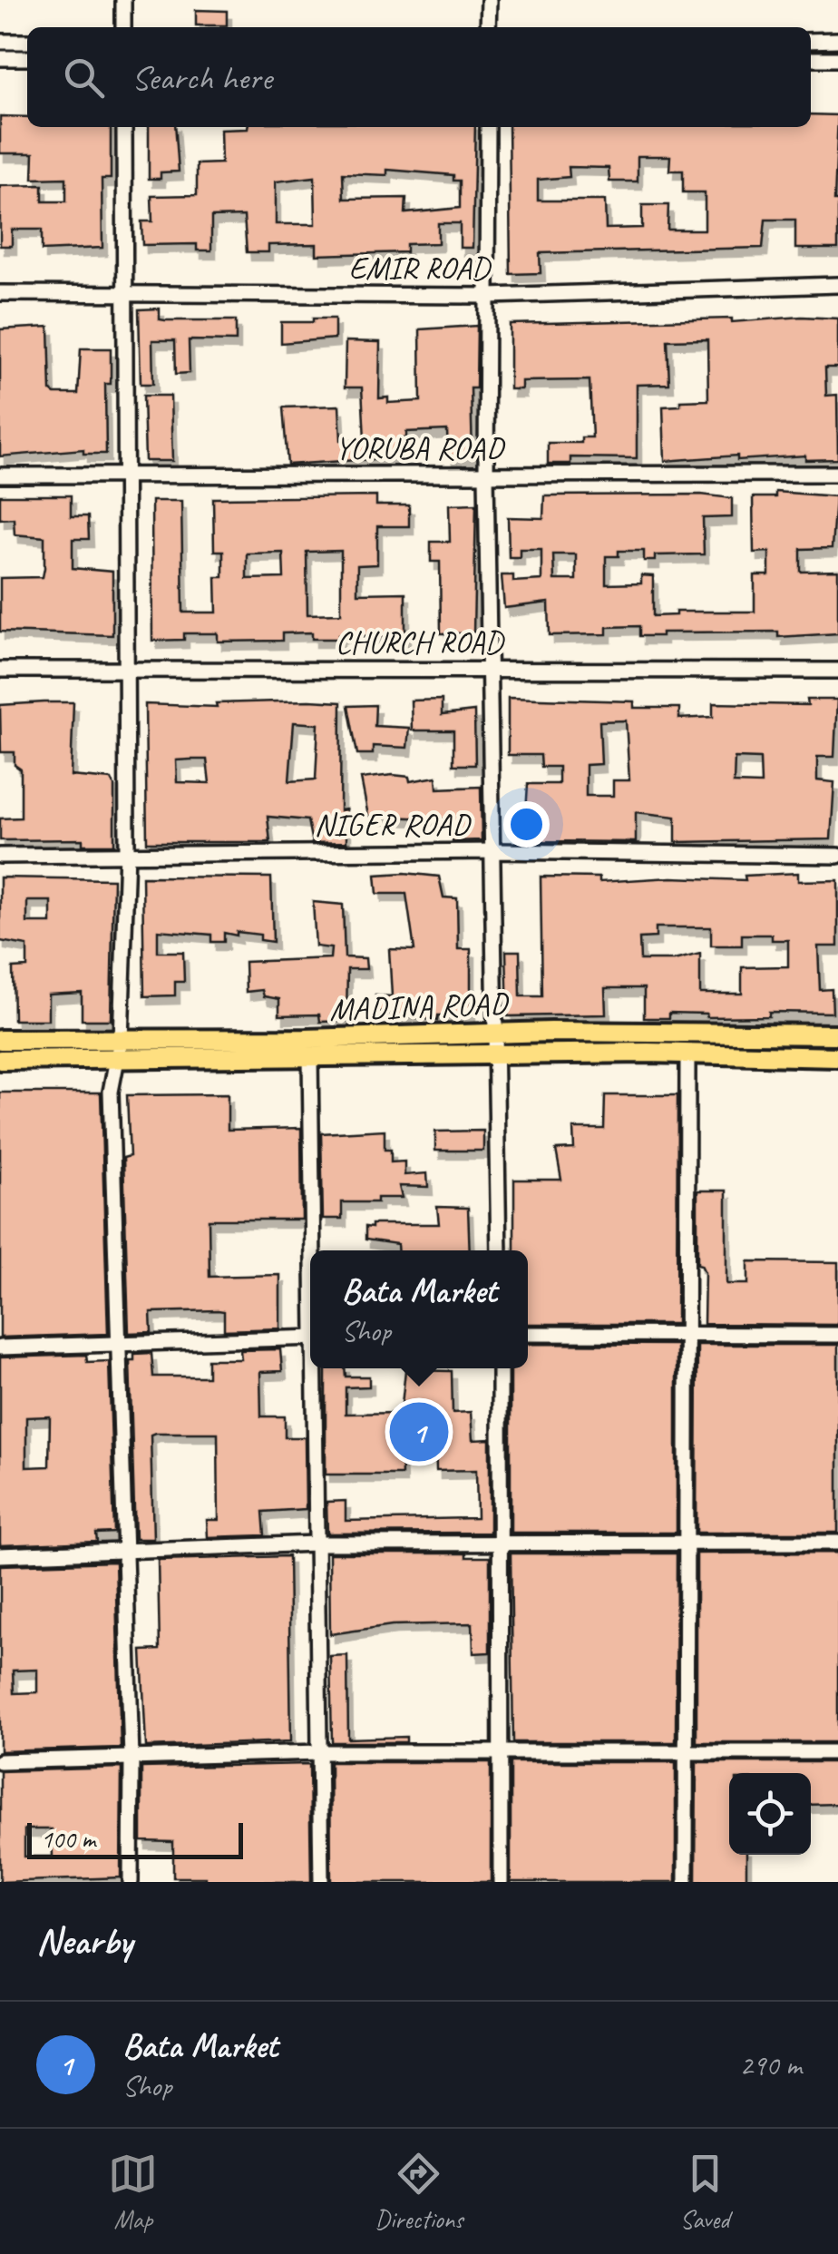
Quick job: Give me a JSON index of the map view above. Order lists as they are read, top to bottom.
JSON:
{
  "streets": {
    "main road": ["MADINA ROAD"],
    "street": [
      "EMIR ROAD",
      "YORUBA ROAD",
      "CHURCH ROAD",
      "NIGER ROAD"
    ]
  },
  "scale_bar": "100 m",
  "page": {
    "search": "Search here",
    "popup": ["Bata Market", "Shop"],
    "pins": "1",
    "scale": "100 m",
    "heading": "Nearby",
    "list": [
      {
        "mark": "1",
        "name": "Bata Market",
        "note": "Shop",
        "value": "290 m"
      }
    ],
    "nav": ["Map", "Directions", "Saved"]
  }
}
